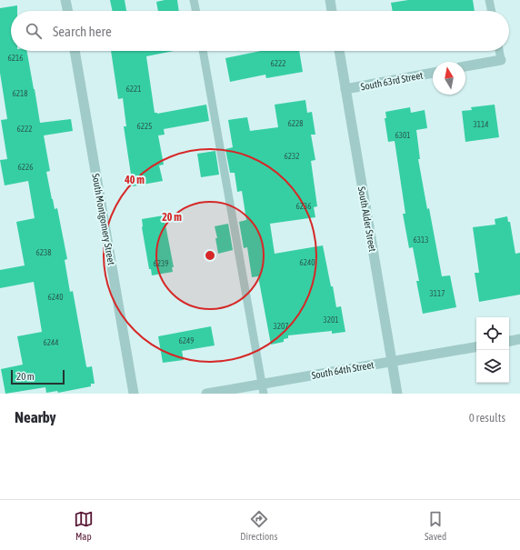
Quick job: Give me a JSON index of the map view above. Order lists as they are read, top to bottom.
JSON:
{
  "streets": {
    "street": [
      "South 63rd Street",
      "South Montgomery Street",
      "South Alder Street",
      "South 64th Street"
    ]
  },
  "crossings": [
    ["South 63rd Street", "South Alder Street"],
    ["South Alder Street", "South 64th Street"]
  ],
  "house_numbers": [
    "6216",
    "6222",
    "6221",
    "6218",
    "6228",
    "3114",
    "6225",
    "6222",
    "6301",
    "6232",
    "6226",
    "6236",
    "6313",
    "6238",
    "6240",
    "6239",
    "3117",
    "6240",
    "3201",
    "3207",
    "6249",
    "6244"
  ],
  "scale_bar": "20 m",
  "north": "top",
  "page": {
    "search": "Search here",
    "scale": "20 m",
    "heading": ["Nearby", "0 results"],
    "nav": ["Map", "Directions", "Saved"]
  },
  "rings": ["40 m", "20 m"]
}
